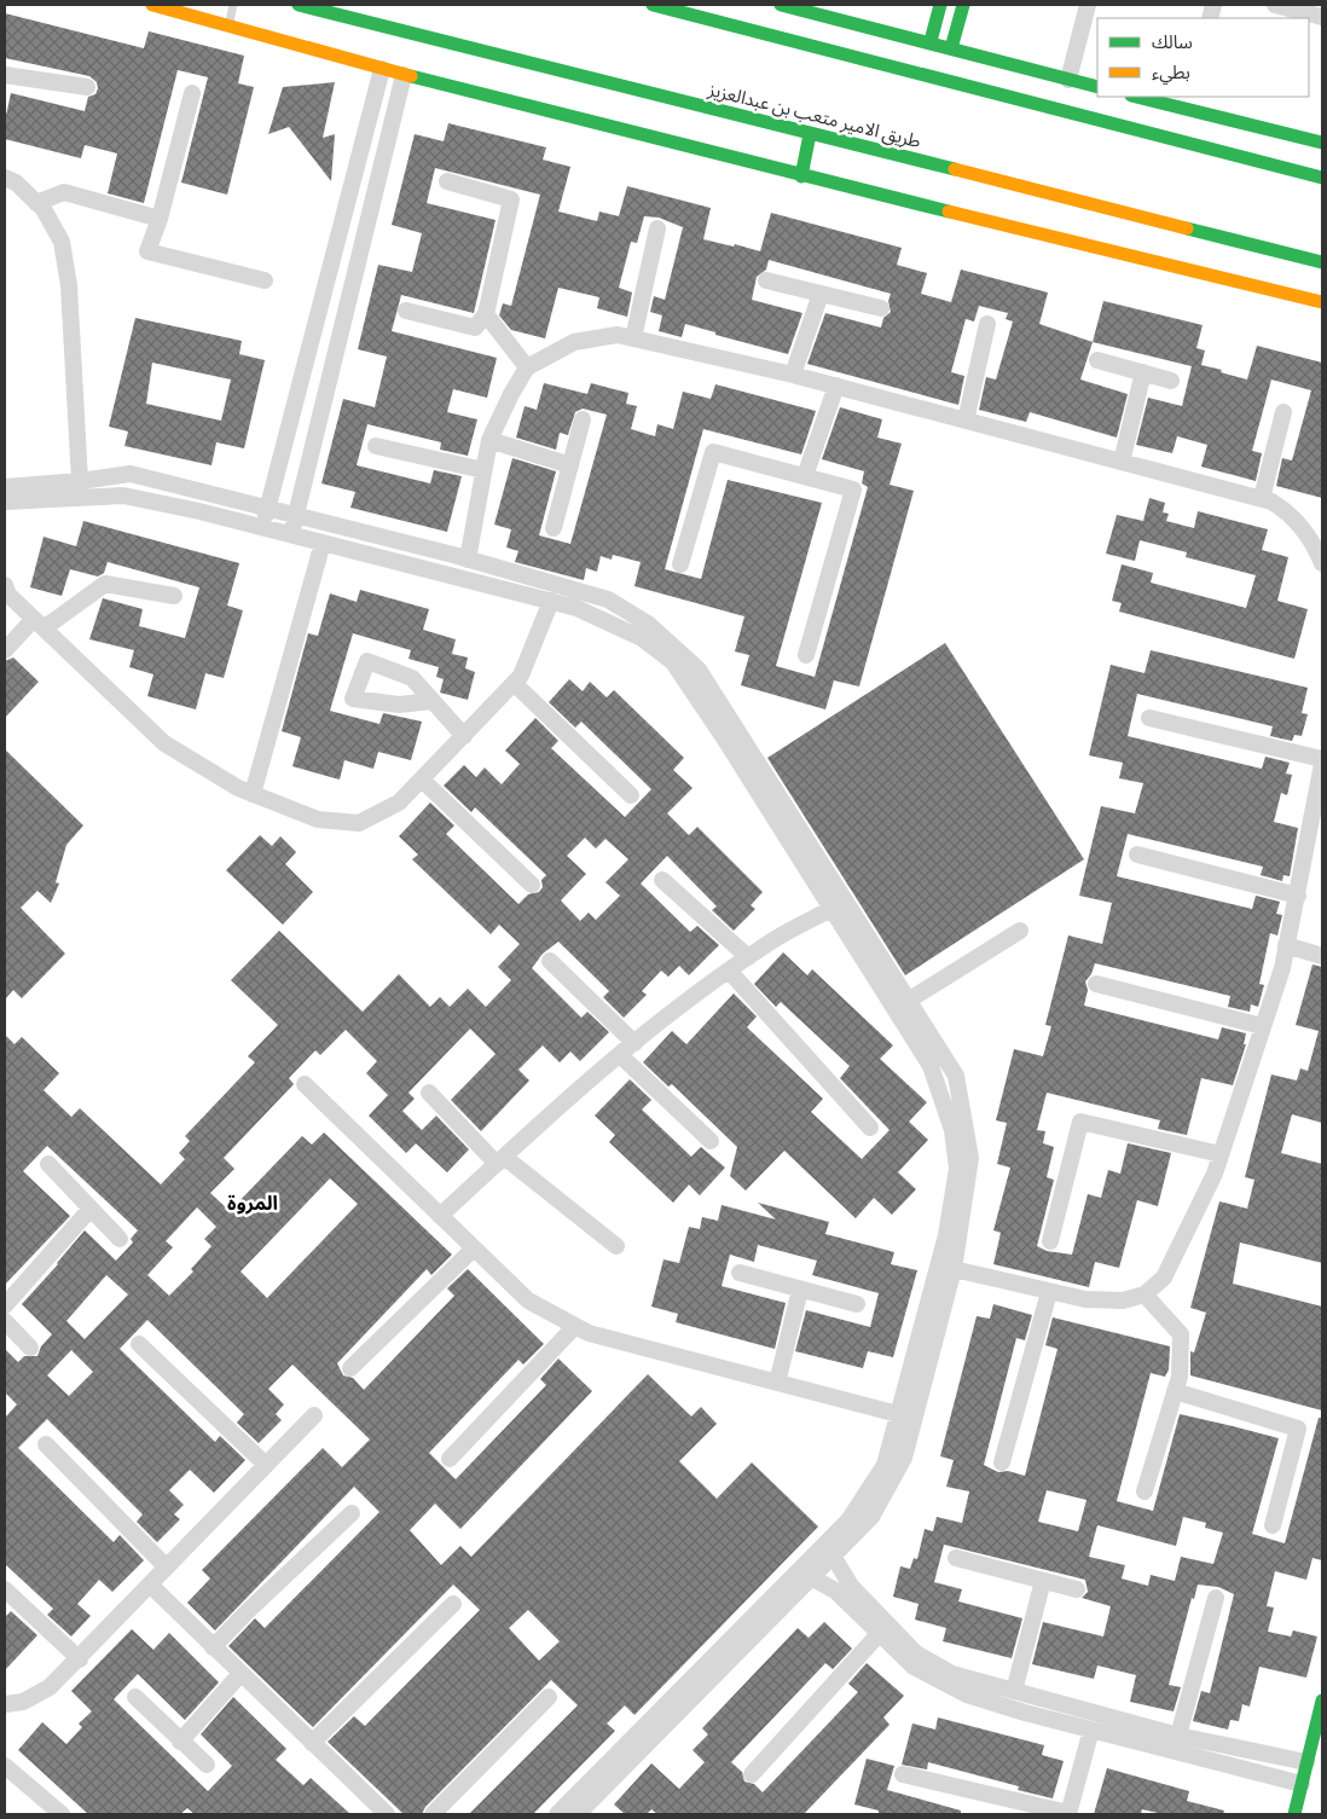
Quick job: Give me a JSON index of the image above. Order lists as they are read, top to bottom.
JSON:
{
  "streets": {
    "street": ["طريق الامير متعب بن عبدالعزيز"]
  },
  "districts": ["المروة"],
  "legend": ["سالك", "بطيء"]
}
